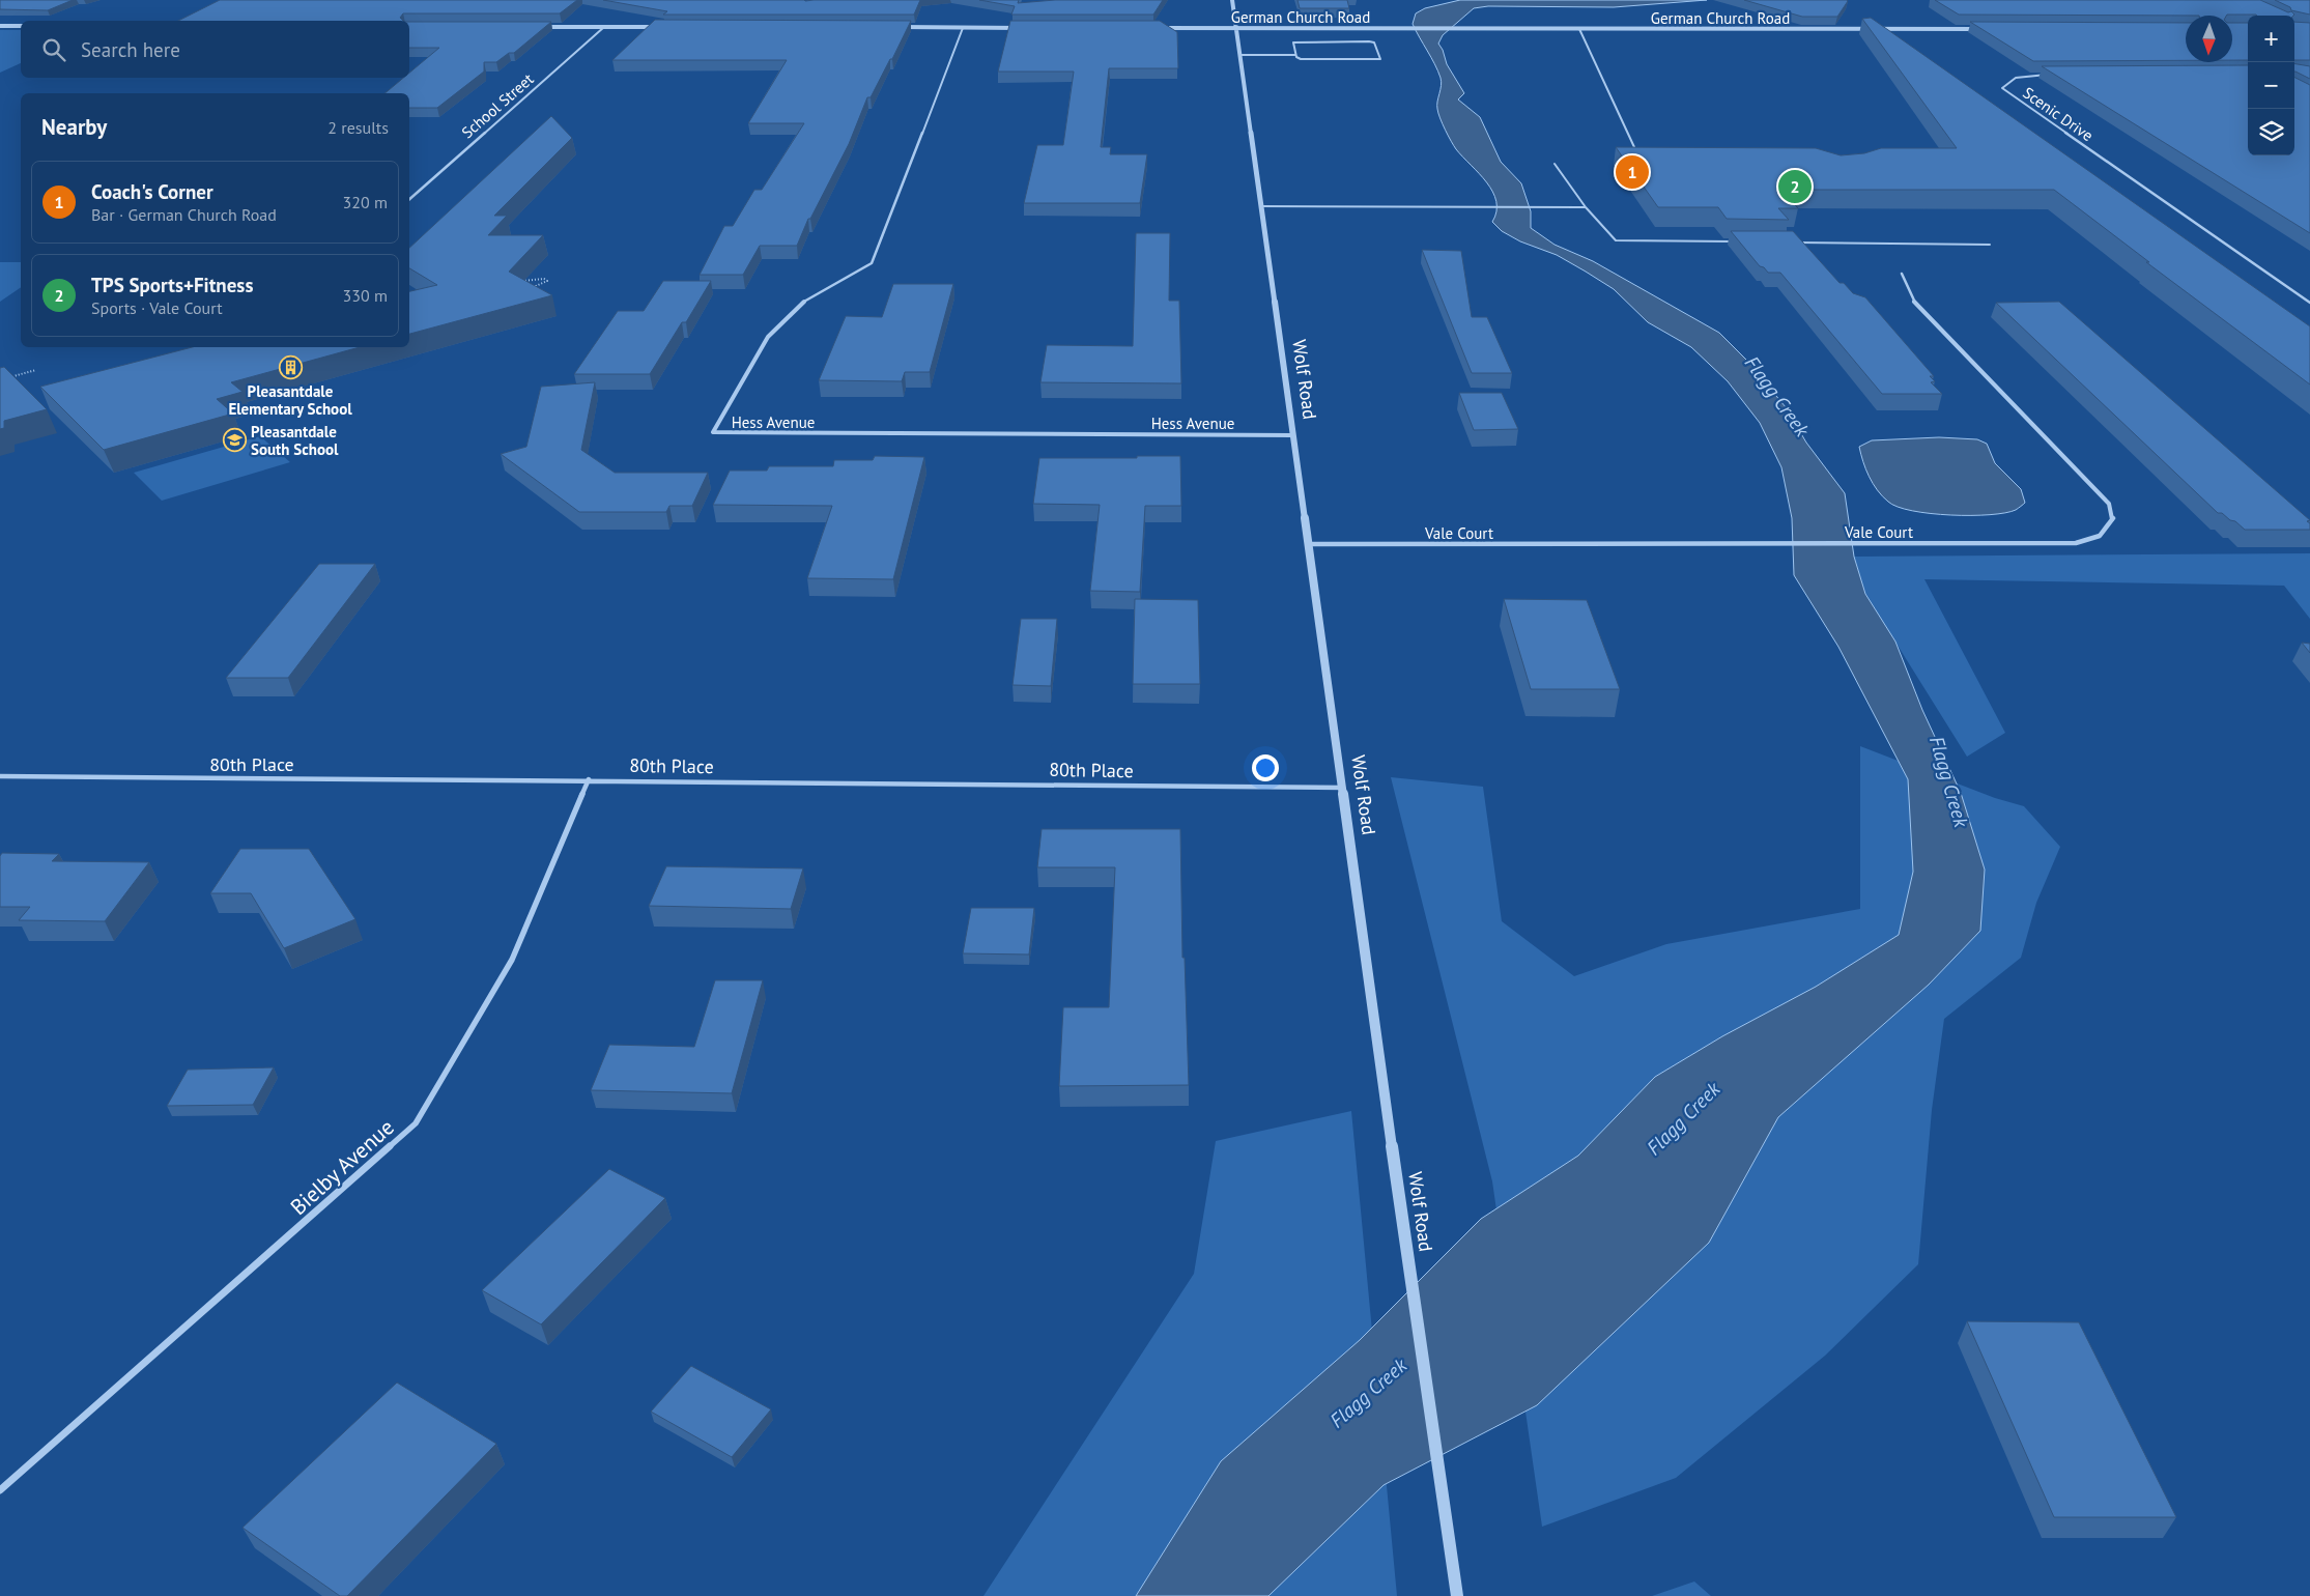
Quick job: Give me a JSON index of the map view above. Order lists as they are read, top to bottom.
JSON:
{
  "streets": {
    "street": [
      "German Church Road",
      "School Street",
      "Scenic Drive",
      "Wolf Road",
      "Hess Avenue",
      "Vale Court",
      "80th Place",
      "Bielby Avenue"
    ]
  },
  "crossings": [
    ["German Church Road", "Wolf Road"],
    ["Wolf Road", "Hess Avenue"],
    ["Wolf Road", "Vale Court"],
    ["Wolf Road", "80th Place"],
    ["80th Place", "Bielby Avenue"]
  ],
  "water": ["Flagg Creek"],
  "places": {
    "building": ["Pleasantdale Elementary School"],
    "school or university": ["Pleasantdale South School"]
  },
  "north": "bottom",
  "page": {
    "map_buttons": ["+", "−"],
    "search": "Search here",
    "heading": ["Nearby", "2 results"],
    "pins": ["1", "2"],
    "list": [
      {
        "mark": "1",
        "name": "Coach's Corner",
        "note": "Bar · German Church Road",
        "value": "320 m"
      },
      {
        "mark": "2",
        "name": "TPS Sports+Fitness",
        "note": "Sports · Vale Court",
        "value": "330 m"
      }
    ]
  }
}
